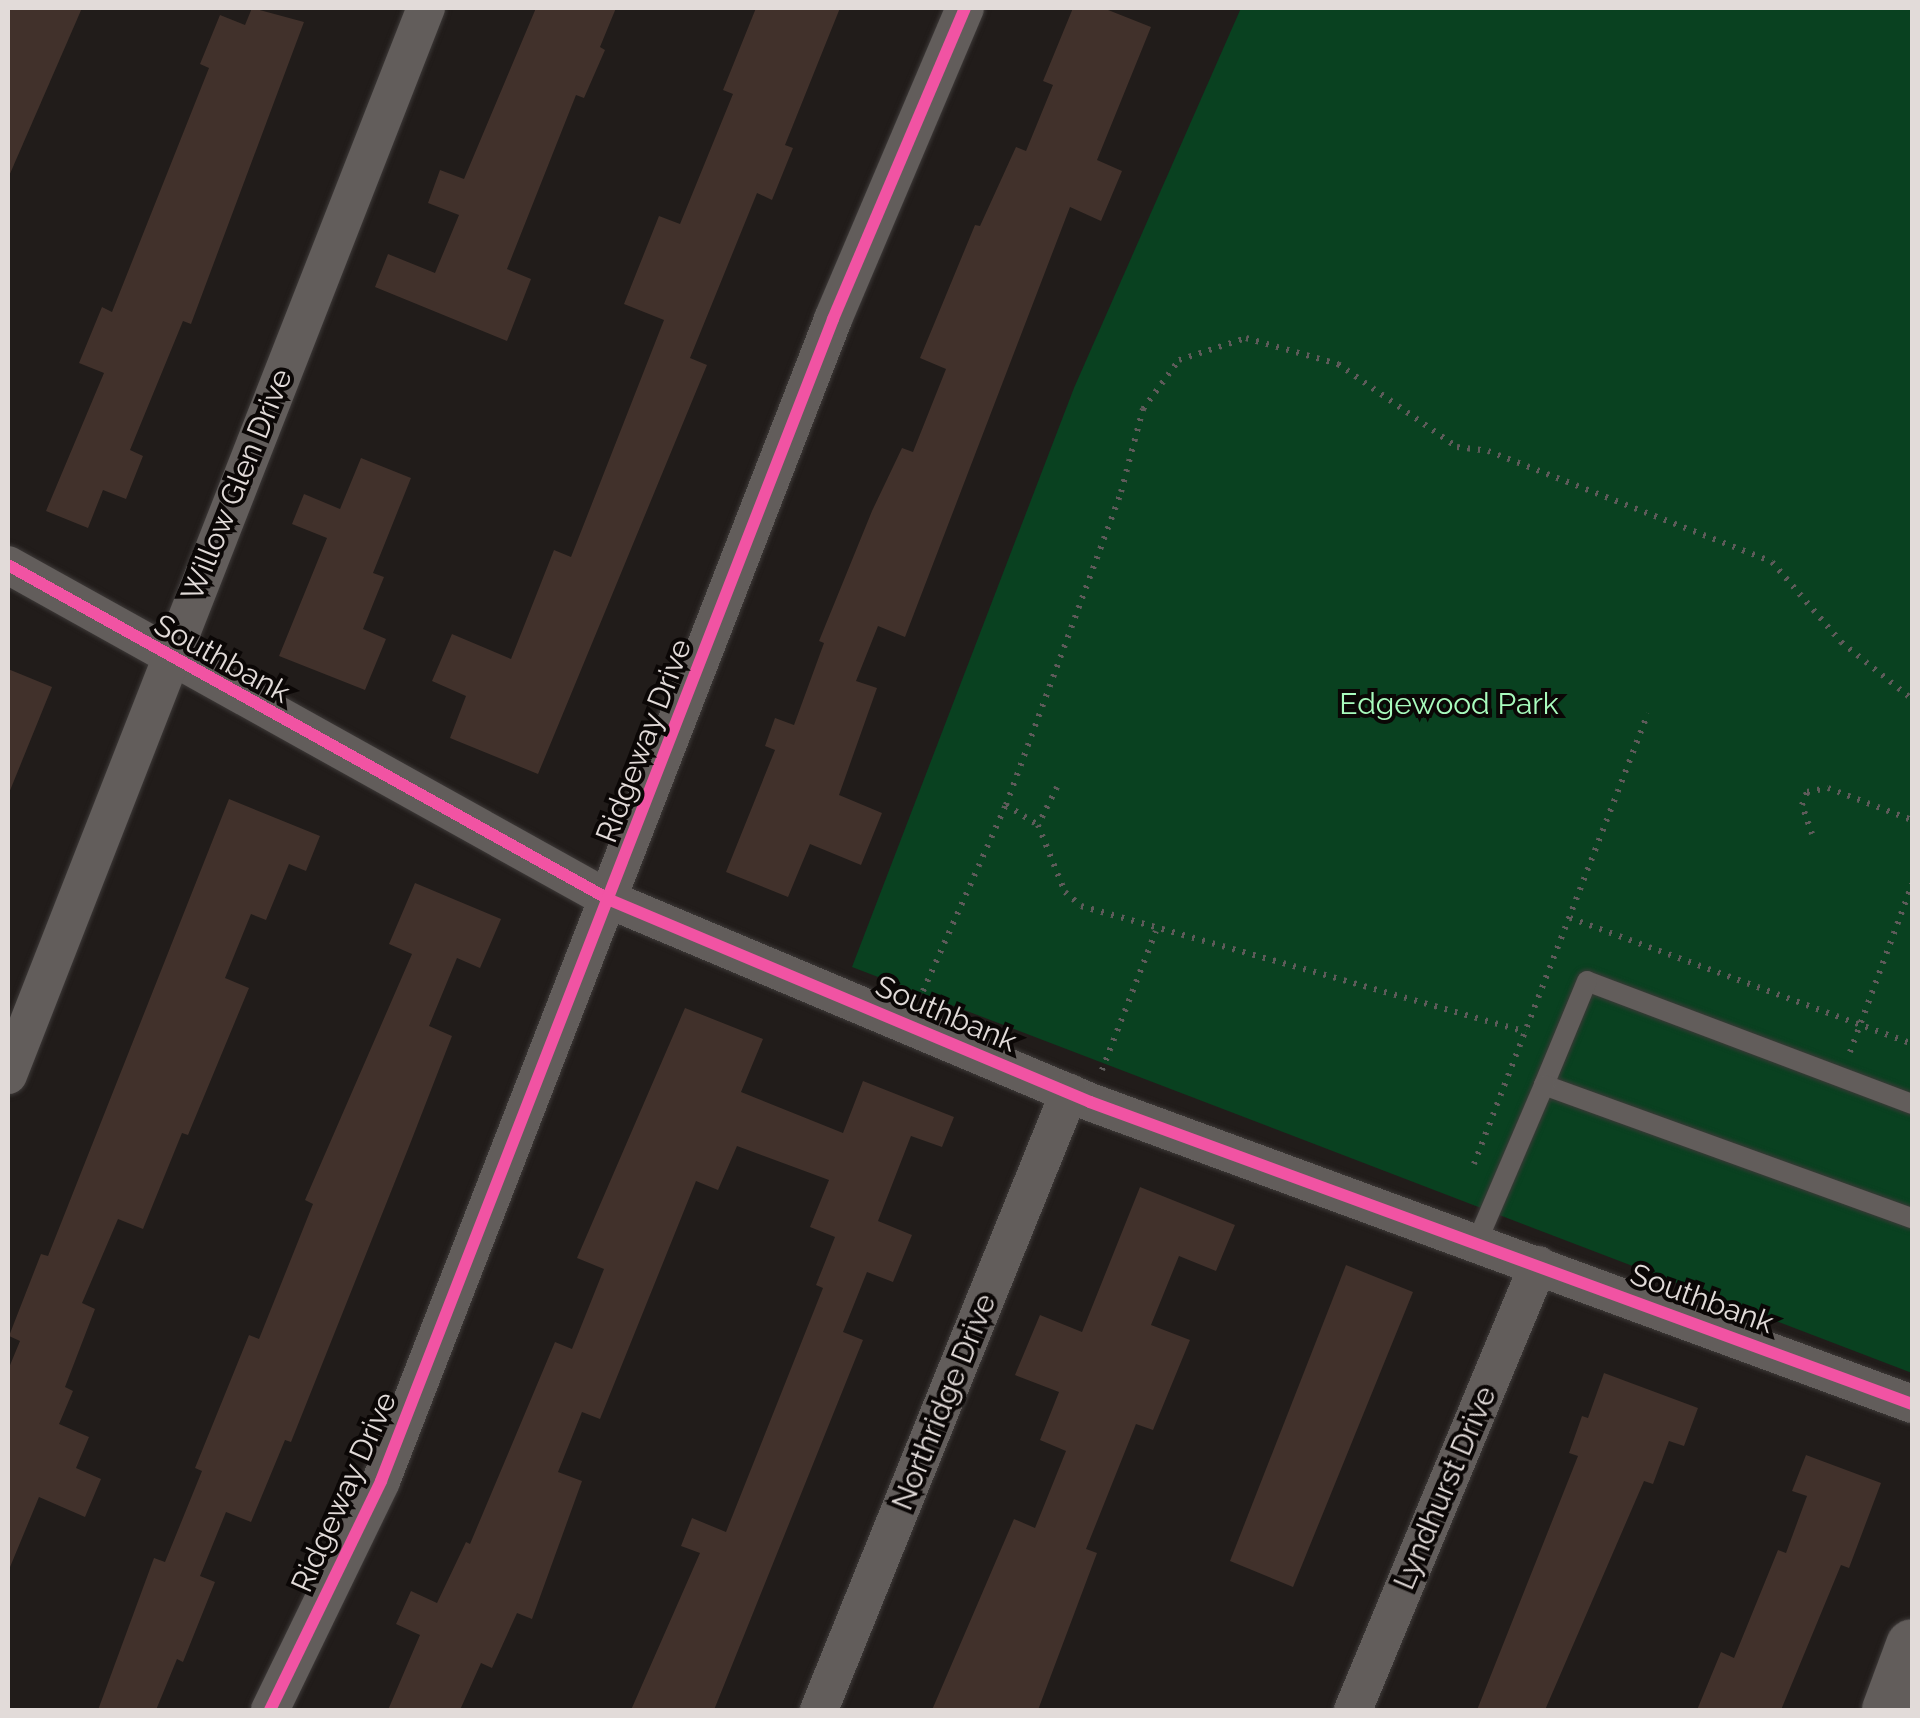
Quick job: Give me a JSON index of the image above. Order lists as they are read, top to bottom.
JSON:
{
  "streets": {
    "street": [
      "Willow Glen Drive",
      "Southbank",
      "Ridgeway Drive",
      "Northridge Drive",
      "Lyndhurst Drive"
    ]
  },
  "crossings": [
    ["Willow Glen Drive", "Southbank"],
    ["Southbank", "Ridgeway Drive"],
    ["Southbank", "Northridge Drive"],
    ["Southbank", "Lyndhurst Drive"]
  ],
  "parks": ["Edgewood Park"]
}
